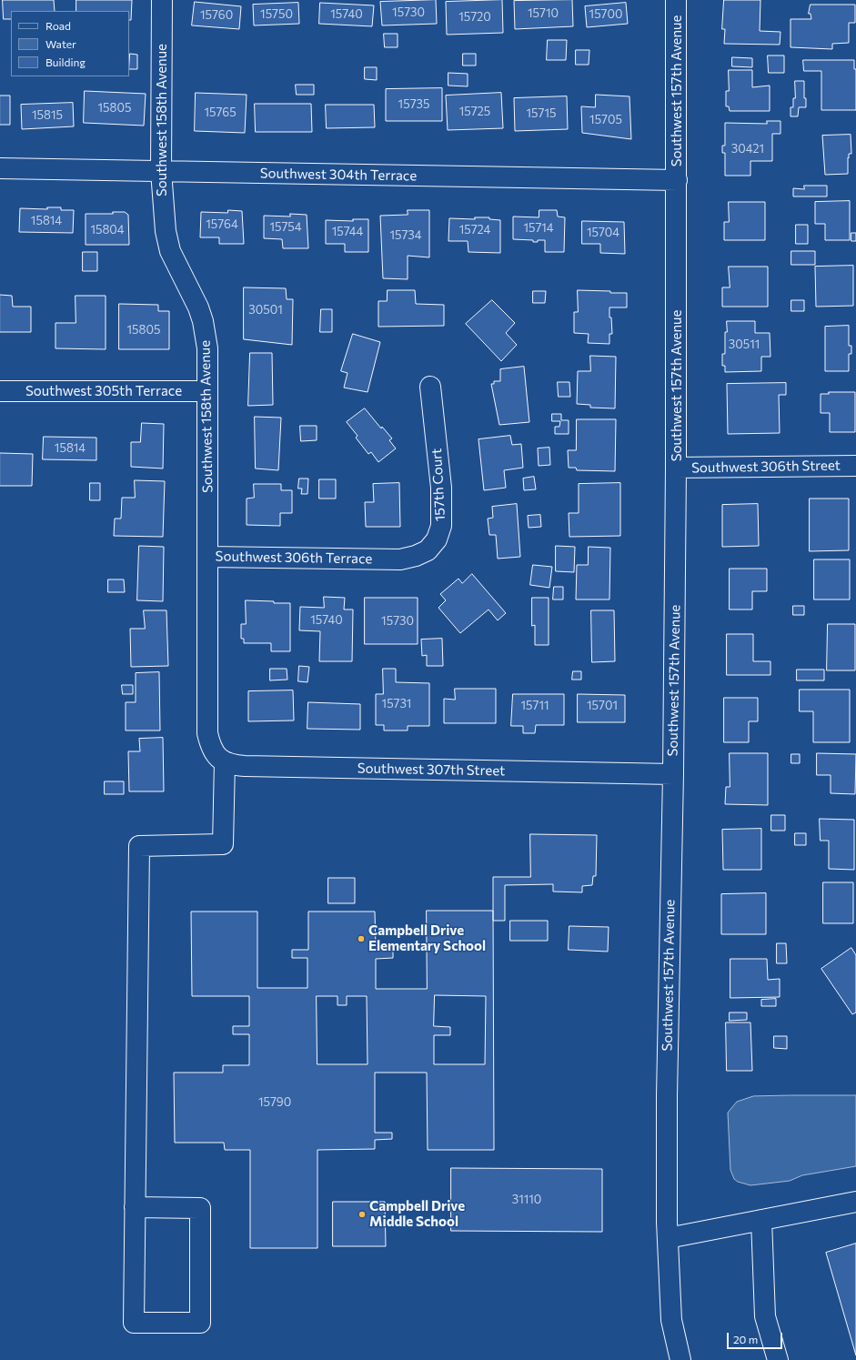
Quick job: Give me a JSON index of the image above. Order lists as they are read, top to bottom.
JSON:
{
  "streets": {
    "street": [
      "Southwest 157th Avenue",
      "Southwest 158th Avenue",
      "Southwest 304th Terrace",
      "Southwest 305th Terrace",
      "Southwest 306th Street",
      "157th Court",
      "Southwest 306th Terrace",
      "Southwest 307th Street"
    ]
  },
  "crossings": [
    ["Southwest 157th Avenue", "Southwest 304th Terrace"],
    ["Southwest 157th Avenue", "Southwest 306th Street"],
    ["Southwest 157th Avenue", "Southwest 307th Street"],
    ["Southwest 158th Avenue", "Southwest 304th Terrace"],
    ["Southwest 158th Avenue", "Southwest 305th Terrace"],
    ["Southwest 158th Avenue", "Southwest 306th Terrace"],
    ["Southwest 158th Avenue", "Southwest 307th Street"],
    ["157th Court", "Southwest 306th Terrace"]
  ],
  "places": ["Campbell Drive Elementary School", "Campbell Drive Middle School"],
  "house_numbers": [
    "15730",
    "15710",
    "15750",
    "15740",
    "15700",
    "15760",
    "15720",
    "15735",
    "15805",
    "15725",
    "15765",
    "15715",
    "15815",
    "15705",
    "30421",
    "15814",
    "15764",
    "15754",
    "15714",
    "15804",
    "15724",
    "15744",
    "15704",
    "15734",
    "30501",
    "15805",
    "30511",
    "15814",
    "15740",
    "15730",
    "15731",
    "15711",
    "15701",
    "15790",
    "31110"
  ],
  "legend": ["Road", "Water", "Building"],
  "scale_bar": "20 m"
}
